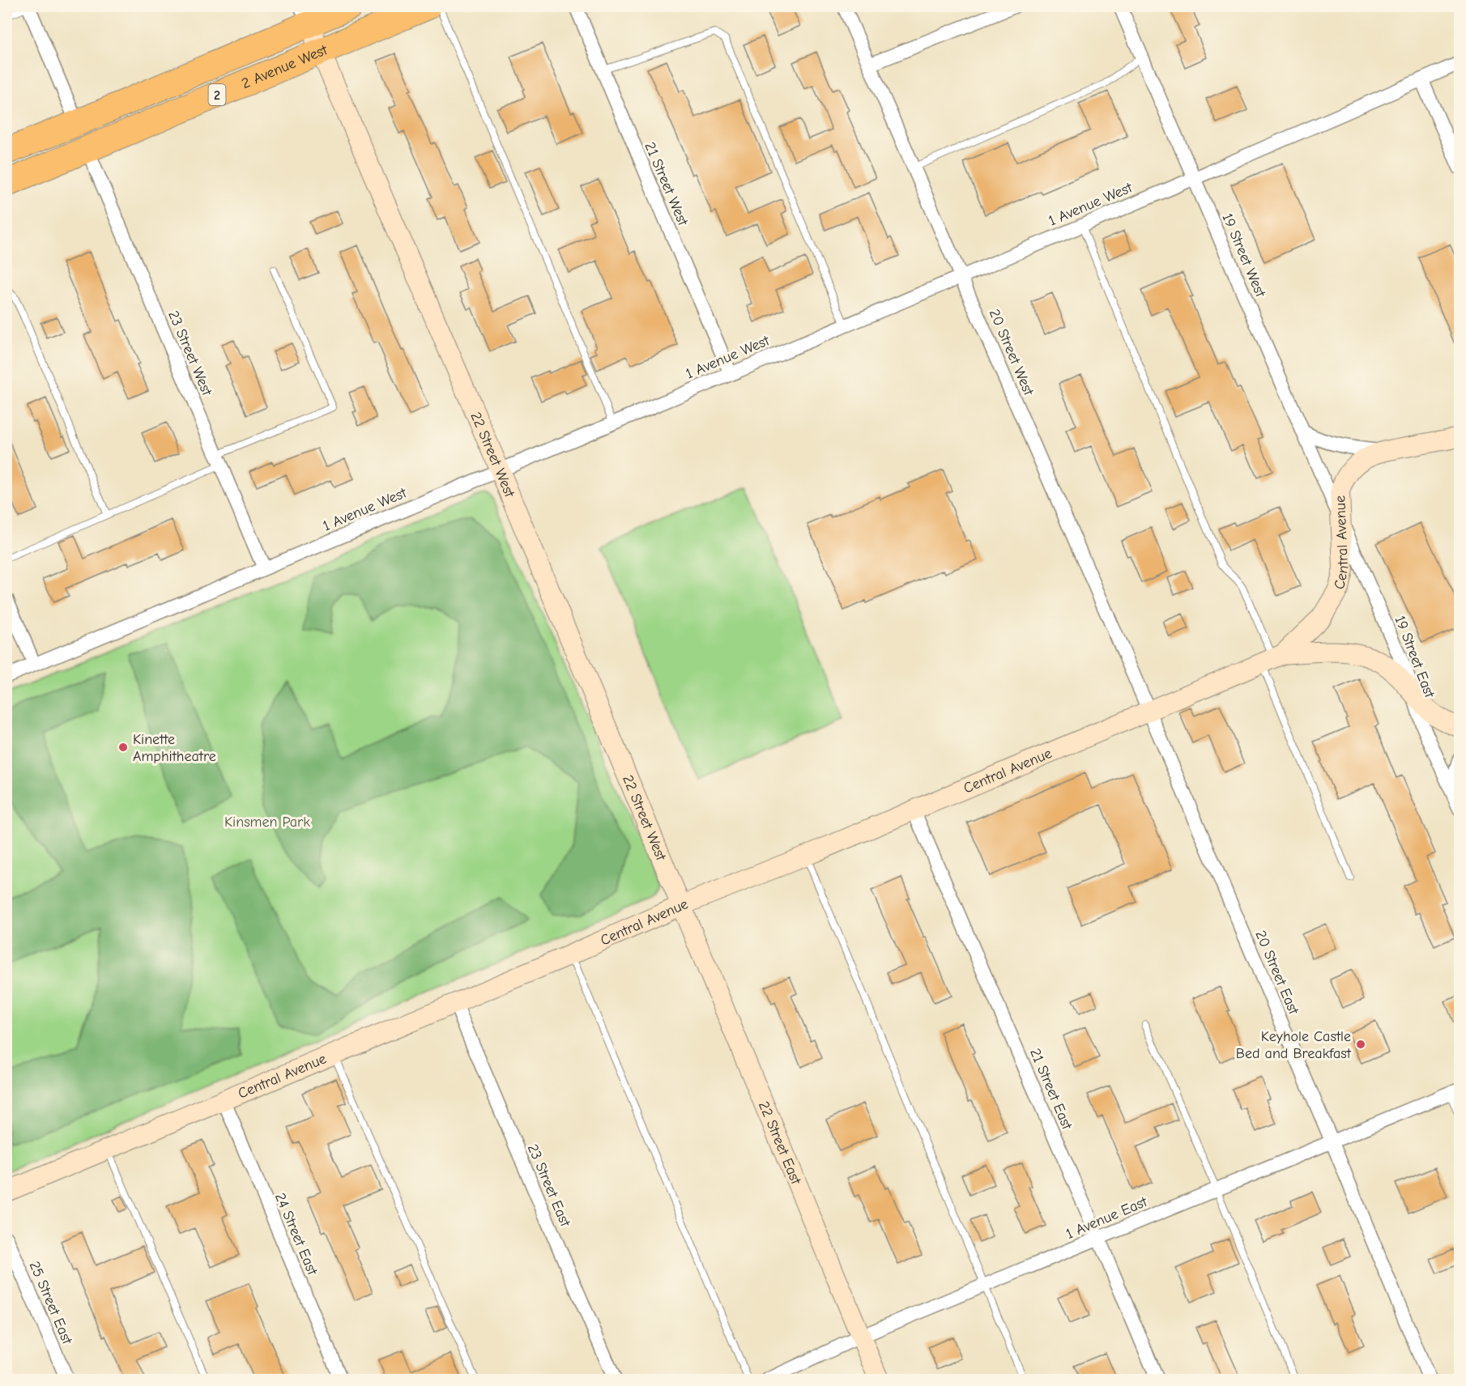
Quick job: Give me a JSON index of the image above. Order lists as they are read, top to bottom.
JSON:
{
  "streets": {
    "highway": ["2 Avenue West", "2"],
    "street": [
      "21 Street West",
      "1 Avenue West",
      "19 Street West",
      "20 Street West",
      "23 Street West",
      "22 Street West",
      "Central Avenue",
      "19 Street East",
      "20 Street East",
      "21 Street East",
      "22 Street East",
      "23 Street East",
      "1 Avenue East",
      "24 Street East",
      "25 Street East"
    ]
  },
  "crossings": [
    ["2 Avenue West", "23 Street West"],
    ["2 Avenue West", "22 Street West"],
    ["21 Street West", "1 Avenue West"],
    ["1 Avenue West", "19 Street West"],
    ["1 Avenue West", "20 Street West"],
    ["1 Avenue West", "23 Street West"],
    ["1 Avenue West", "22 Street West"],
    ["19 Street West", "Central Avenue"],
    ["19 Street West", "19 Street East"],
    ["20 Street West", "Central Avenue"],
    ["20 Street West", "20 Street East"],
    ["22 Street West", "Central Avenue"],
    ["22 Street West", "22 Street East"],
    ["Central Avenue", "19 Street East"],
    ["Central Avenue", "20 Street East"],
    ["Central Avenue", "21 Street East"],
    ["Central Avenue", "22 Street East"],
    ["Central Avenue", "23 Street East"],
    ["Central Avenue", "24 Street East"],
    ["20 Street East", "1 Avenue East"],
    ["21 Street East", "1 Avenue East"],
    ["22 Street East", "1 Avenue East"]
  ],
  "parks": ["Kinsmen Park"],
  "places": ["Kinette Amphitheatre", "Keyhole Castle Bed and Breakfast"]
}
